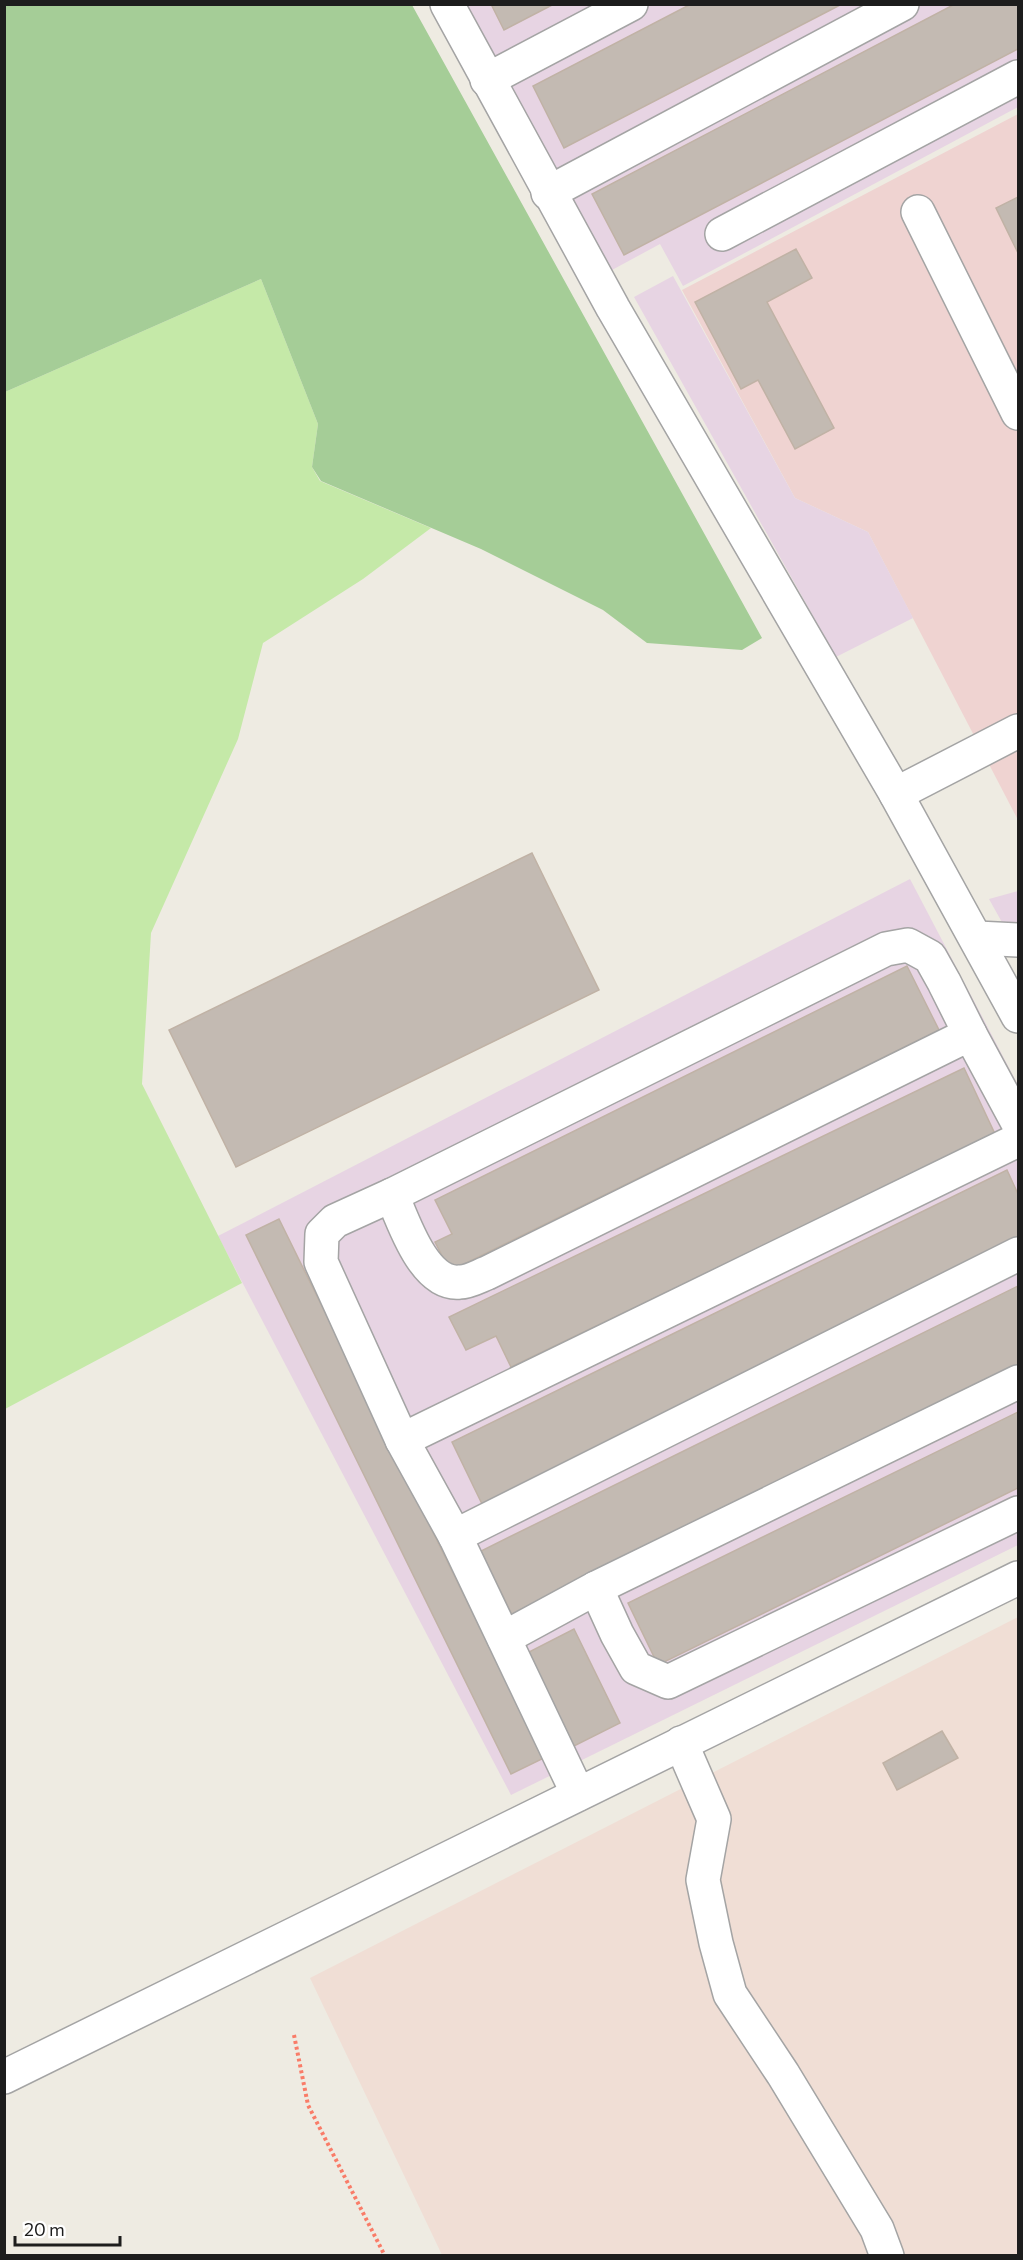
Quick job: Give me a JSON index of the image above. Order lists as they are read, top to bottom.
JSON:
{
  "scale_bar": "20 m"
}
